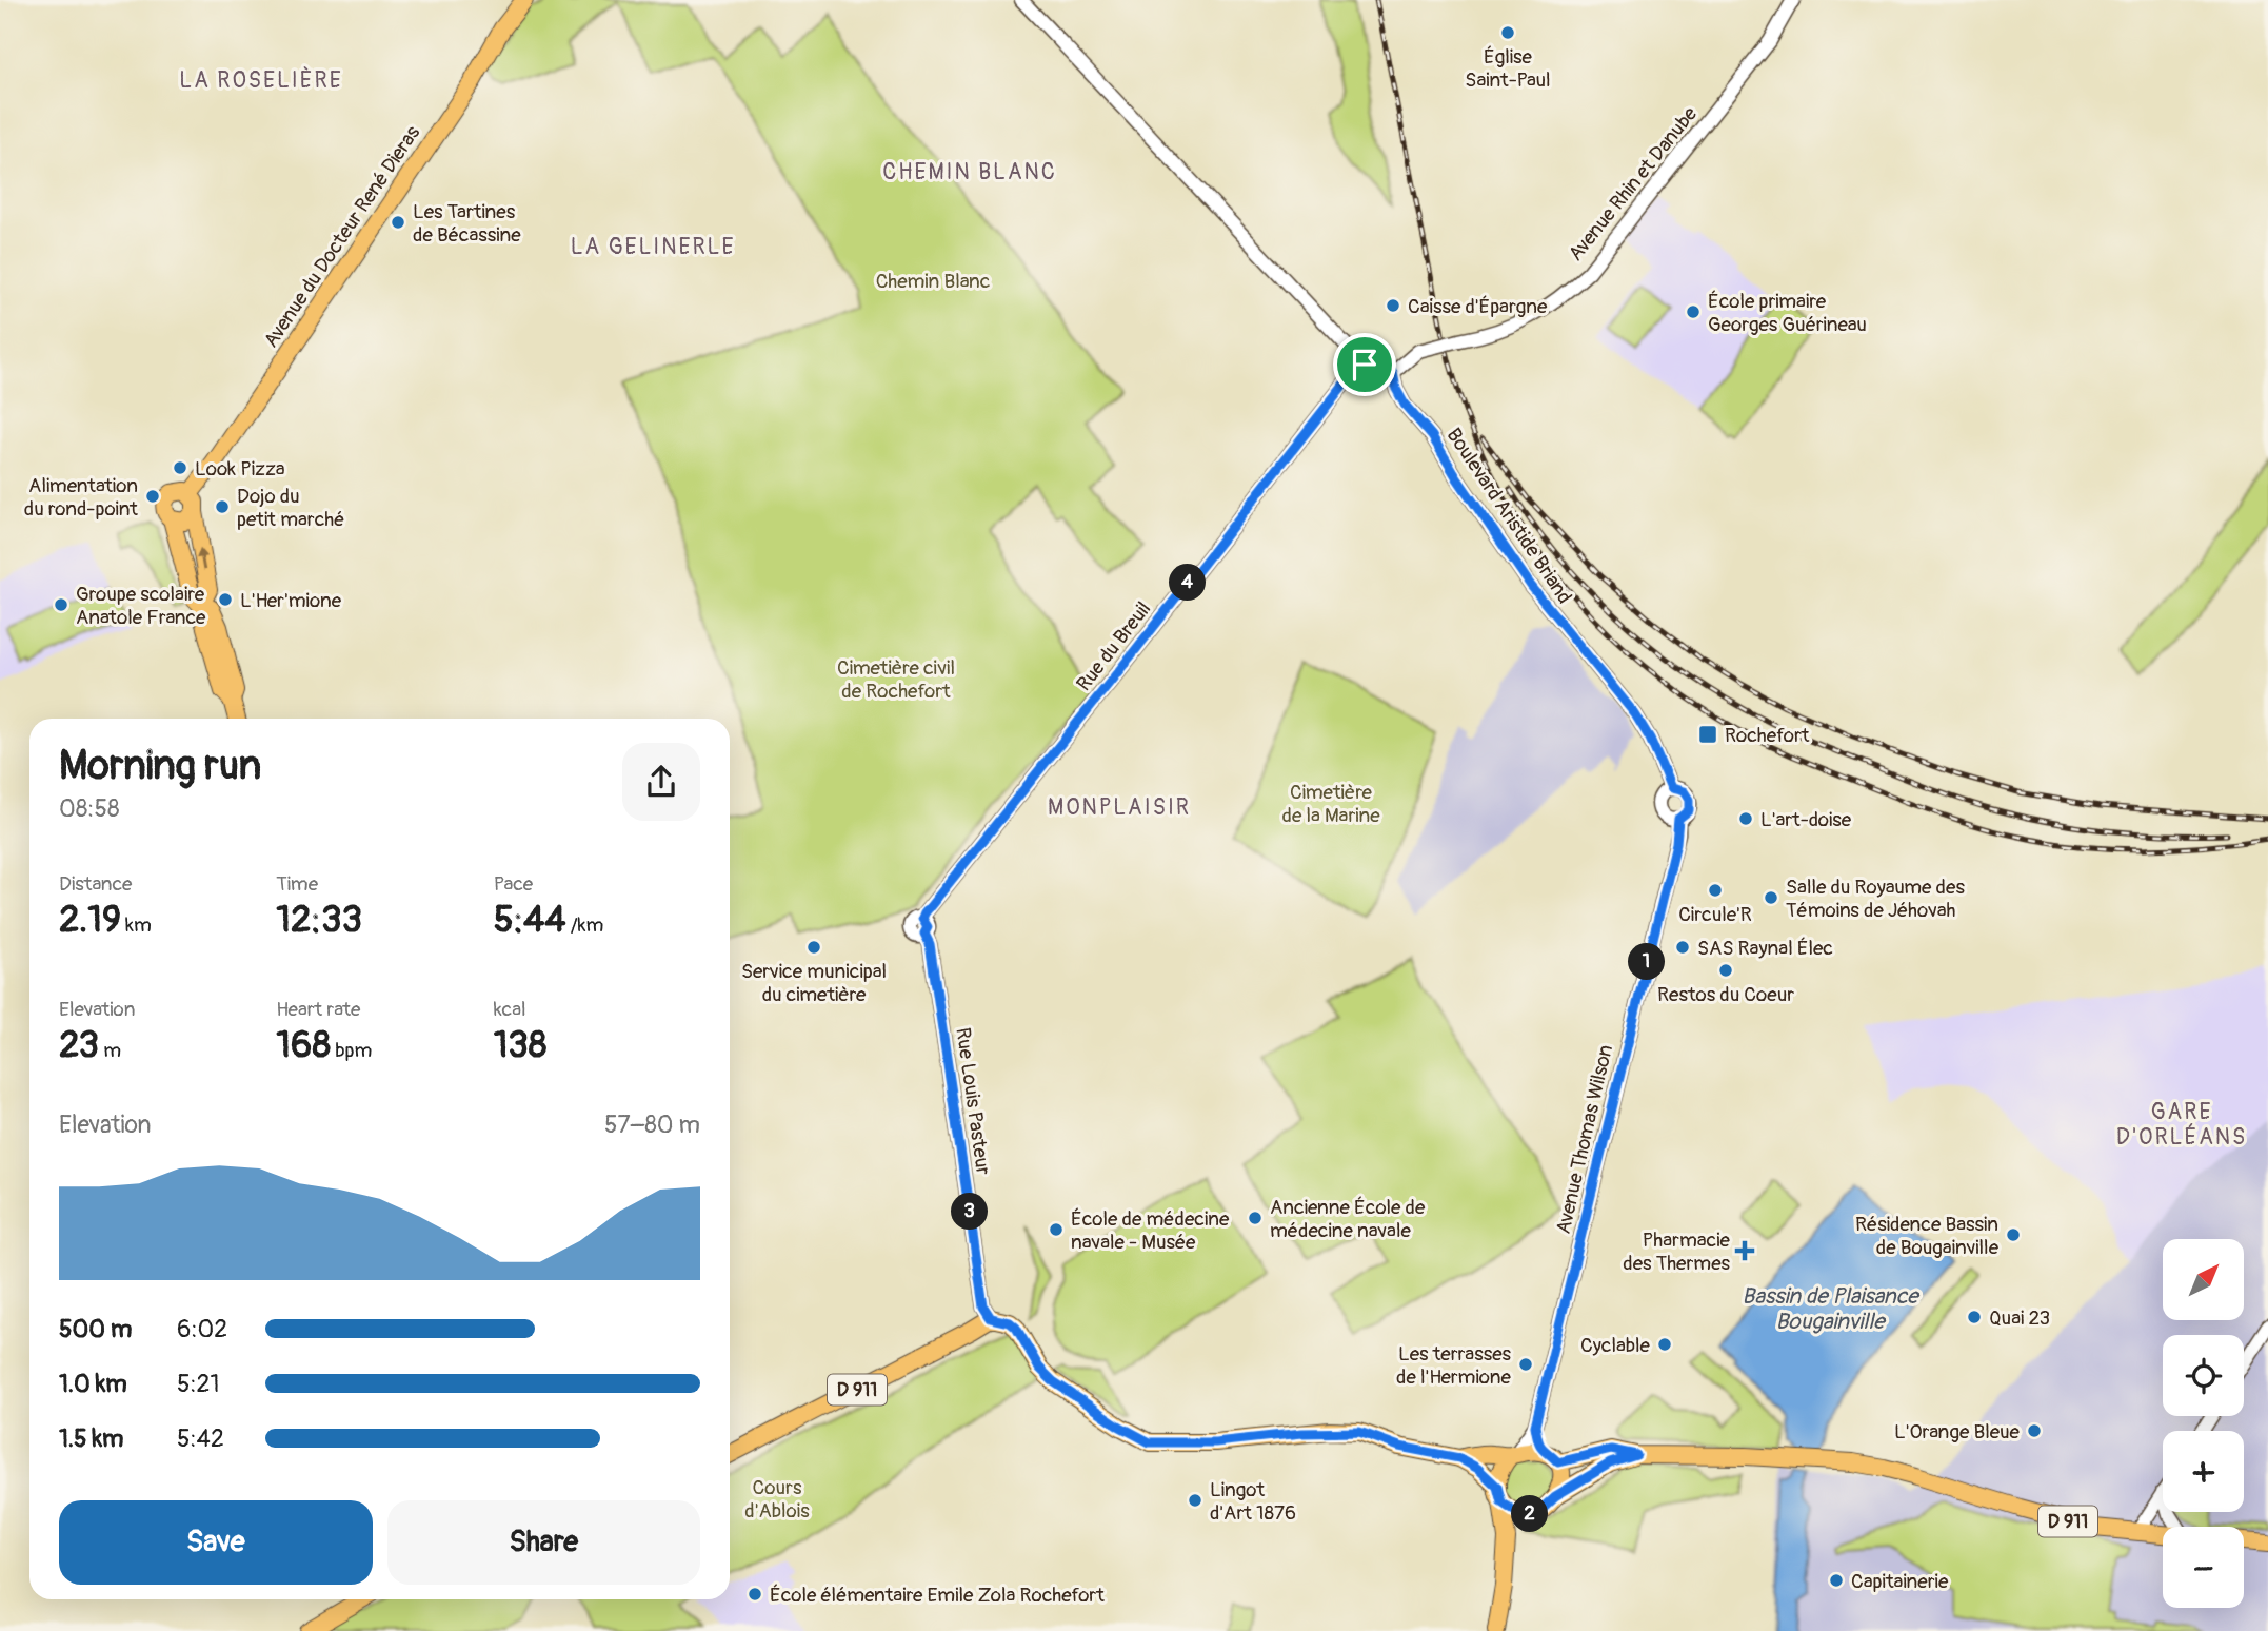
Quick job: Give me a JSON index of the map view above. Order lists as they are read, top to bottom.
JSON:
{
  "streets": {
    "main road": ["Avenue du Docteur René Dieras", "D 911"],
    "street": [
      "Avenue Rhin et Danube",
      "Boulevard Aristide Briand",
      "Rue du Breuil",
      "Rue Louis Pasteur",
      "Avenue Thomas Wilson"
    ]
  },
  "crossings": [
    ["Avenue Rhin et Danube", "Boulevard Aristide Briand"],
    ["Boulevard Aristide Briand", "Avenue Thomas Wilson"],
    ["Rue du Breuil", "Rue Louis Pasteur"],
    ["Rue Louis Pasteur", "D 911"],
    ["Avenue Thomas Wilson", "D 911"]
  ],
  "districts": [
    "LA ROSELIÈRE",
    "CHEMIN BLANC",
    "LA GELINERLE",
    "MONPLAISIR",
    "GARE D'ORLÉANS"
  ],
  "water": ["Bassin de Plaisance Bougainville"],
  "parks": [
    "Chemin Blanc",
    "Cimetière civil de Rochefort",
    "Cimetière de la Marine",
    "Cours d'Ablois"
  ],
  "places": {
    "other": [
      "Église Saint-Paul",
      "Les Tartines de Bécassine",
      "Caisse d'Épargne",
      "École primaire Georges Guérineau",
      "Look Pizza",
      "Alimentation du rond-point",
      "Dojo du petit marché",
      "L'Her'mione",
      "Groupe scolaire Anatole France",
      "L'art-doise",
      "Circule'R",
      "Salle du Royaume des Témoins de Jéhovah",
      "Service municipal du cimetière",
      "SAS Raynal Élec",
      "Restos du Coeur",
      "Ancienne École de médecine navale",
      "École de médecine navale - Musée",
      "Résidence Bassin de Bougainville",
      "Quai 23",
      "Cyclable",
      "Les terrasses de l'Hermione",
      "L'Orange Bleue",
      "Lingot d'Art 1876",
      "Capitainerie",
      "École élémentaire Emile Zola Rochefort"
    ],
    "transit": ["Rochefort"],
    "health": ["Pharmacie des Thermes"]
  },
  "north": "top right",
  "page": {
    "pins": [
      "4",
      "1",
      "3",
      "2"
    ],
    "heading": ["Morning run", "08:58"],
    "stats": [
      ["Distance", "2.19 km"],
      ["Time", "12:33"],
      ["Pace", "5:44 /km"],
      ["Elevation", "23 m"],
      ["Heart rate", "168 bpm"],
      ["kcal", "138"]
    ],
    "chart": ["Elevation", "57–80 m"],
    "map_buttons": ["+", "−"],
    "list": [
      {
        "name": "500 m",
        "note": "6:02"
      },
      {
        "name": "1.0 km",
        "note": "5:21"
      },
      {
        "name": "1.5 km",
        "note": "5:42"
      }
    ],
    "buttons": ["Save", "Share"]
  }
}
